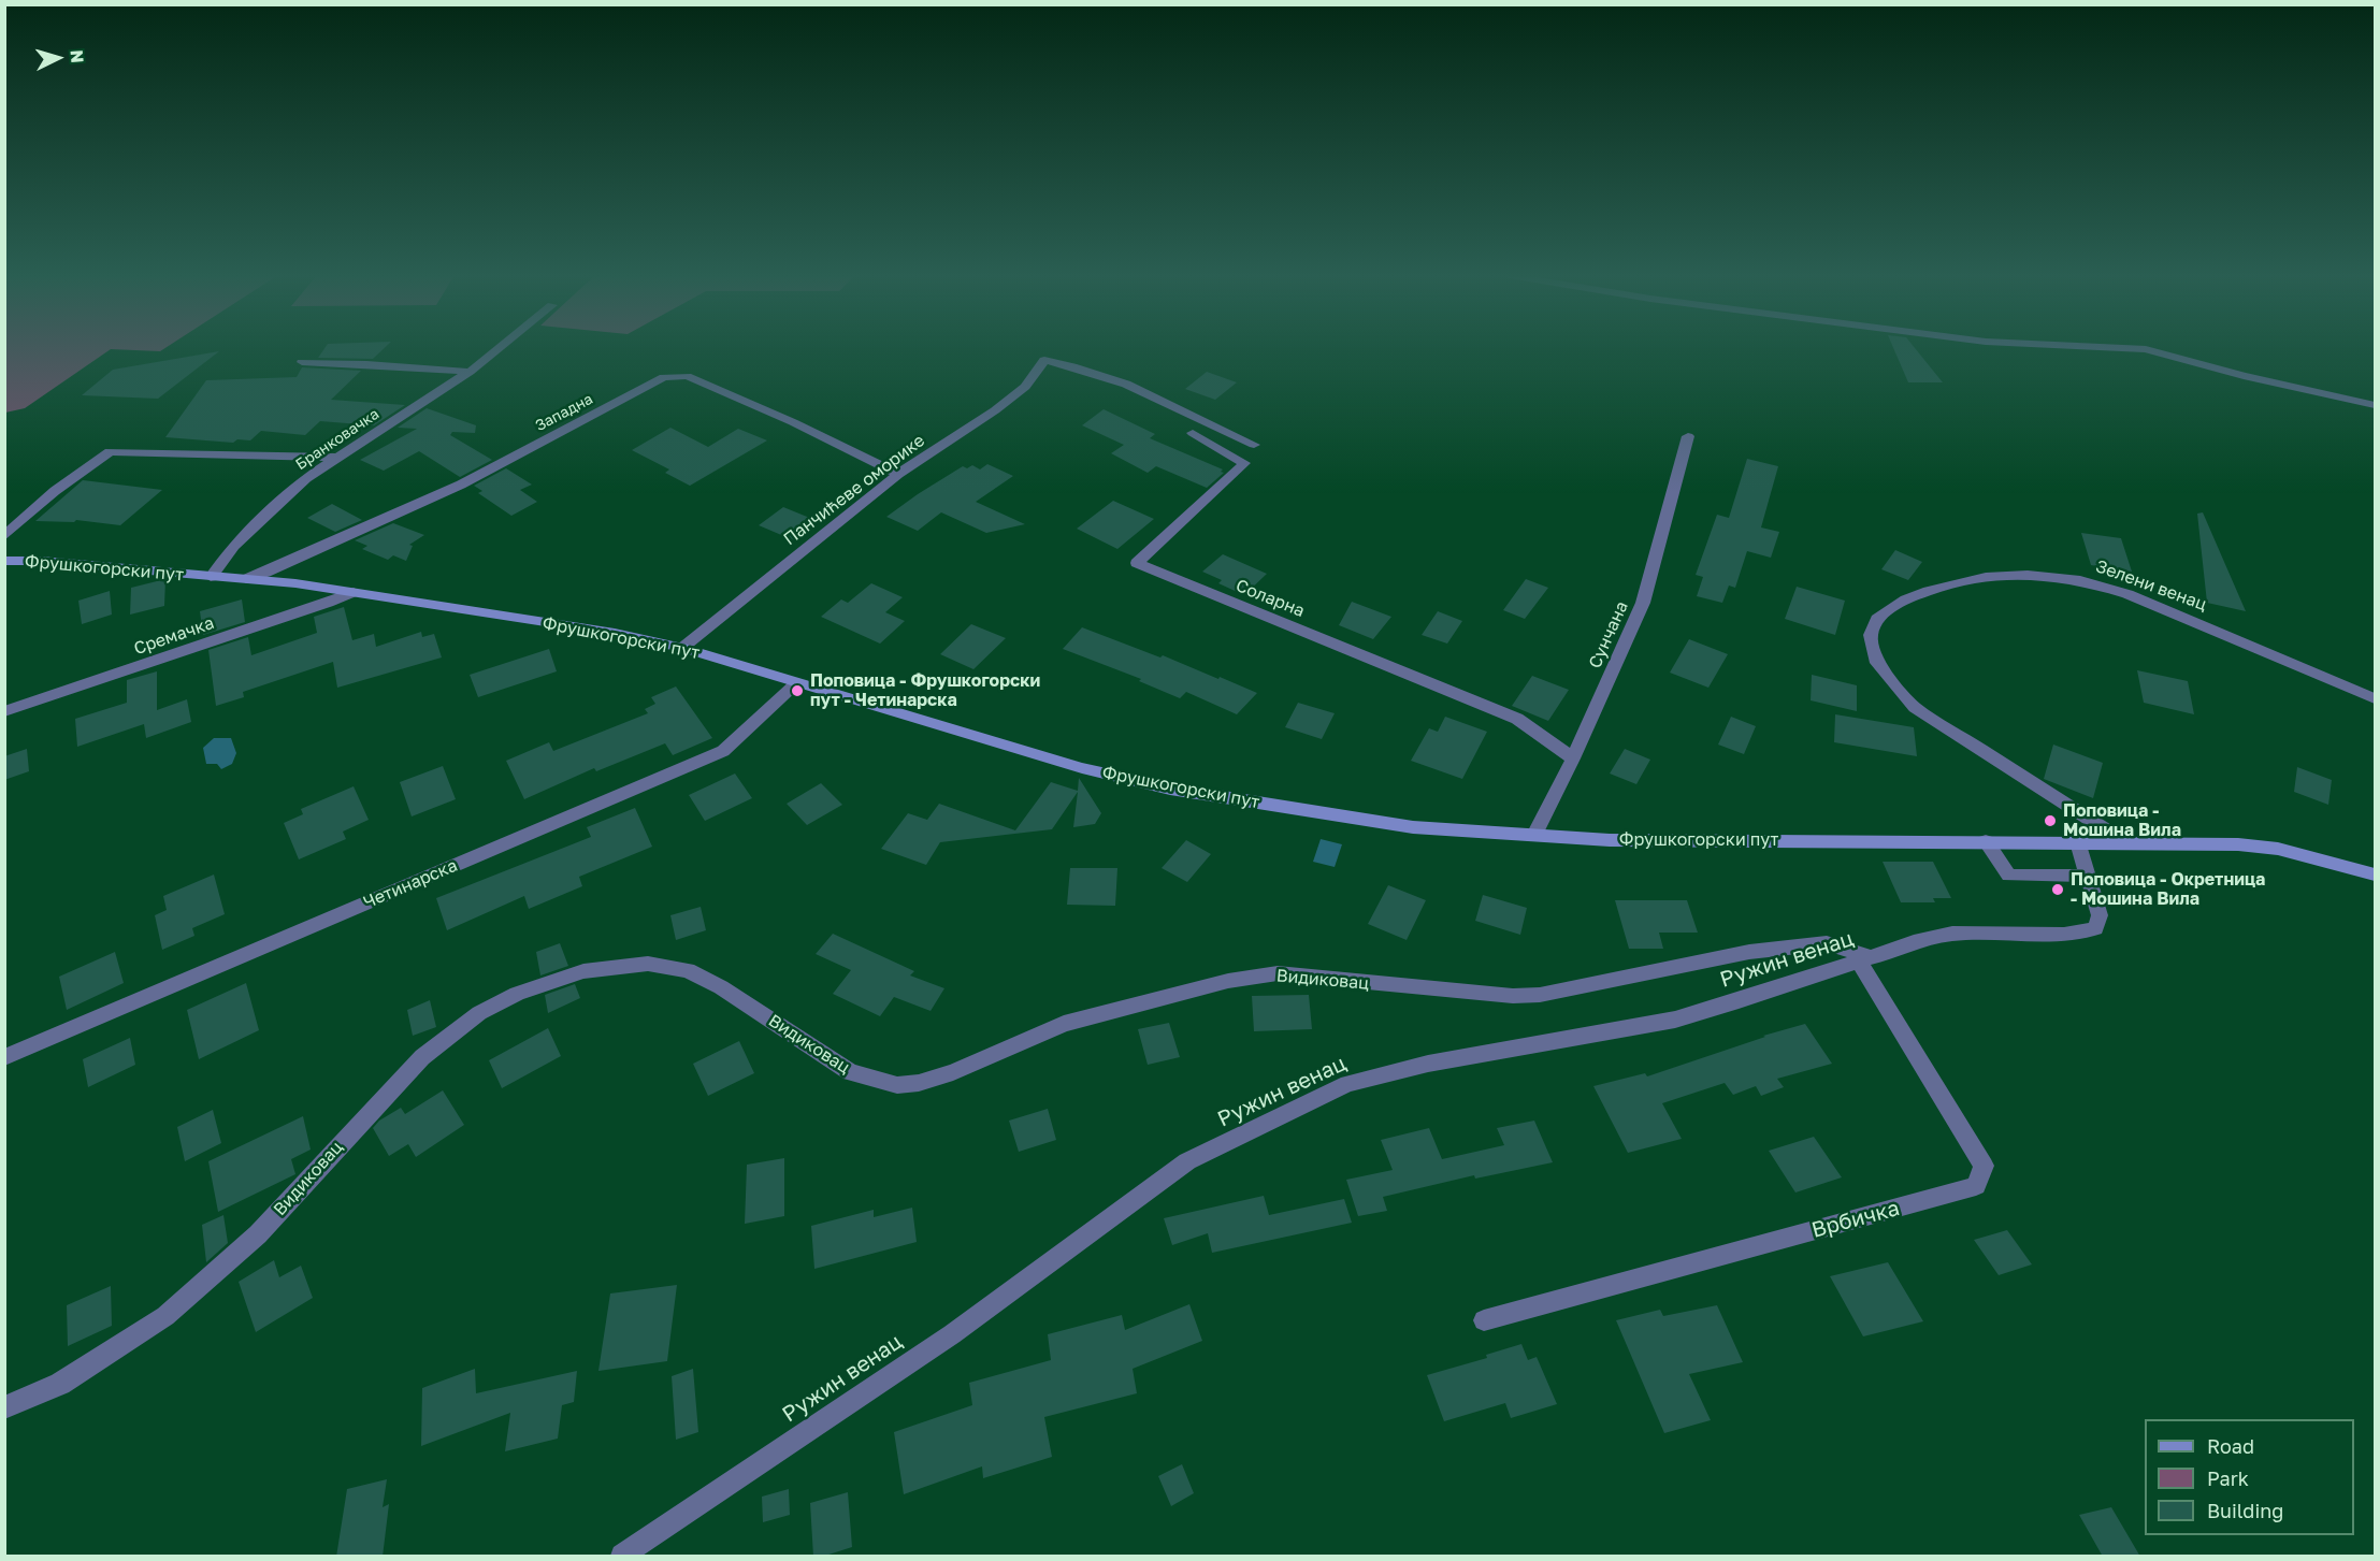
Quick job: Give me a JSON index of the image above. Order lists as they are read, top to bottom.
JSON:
{
  "streets": {
    "street": [
      "Западна",
      "Бранковачка",
      "Панчићеве оморике",
      "Фрушкогорски пут",
      "Зелени венац",
      "Соларна",
      "Сунчана",
      "Сремачка",
      "Четинарска",
      "Ружин венац",
      "Видиковац",
      "Врбичка"
    ]
  },
  "crossings": [
    ["Западна", "Панчићеве оморике"],
    ["Западна", "Фрушкогорски пут"],
    ["Бранковачка", "Фрушкогорски пут"],
    ["Панчићеве оморике", "Фрушкогорски пут"],
    ["Фрушкогорски пут", "Зелени венац"],
    ["Фрушкогорски пут", "Сунчана"],
    ["Фрушкогорски пут", "Сремачка"],
    ["Фрушкогорски пут", "Четинарска"],
    ["Фрушкогорски пут", "Ружин венац"],
    ["Соларна", "Сунчана"],
    ["Ружин венац", "Видиковац"],
    ["Ружин венац", "Врбичка"],
    ["Видиковац", "Врбичка"]
  ],
  "places": ["Поповица - Фрушкогорски пут - Четинарска", "Поповица - Мошина Вила", "Поповица - Окретница - Мошина Вила"],
  "legend": ["Road", "Park", "Building"],
  "north": "right"
}
